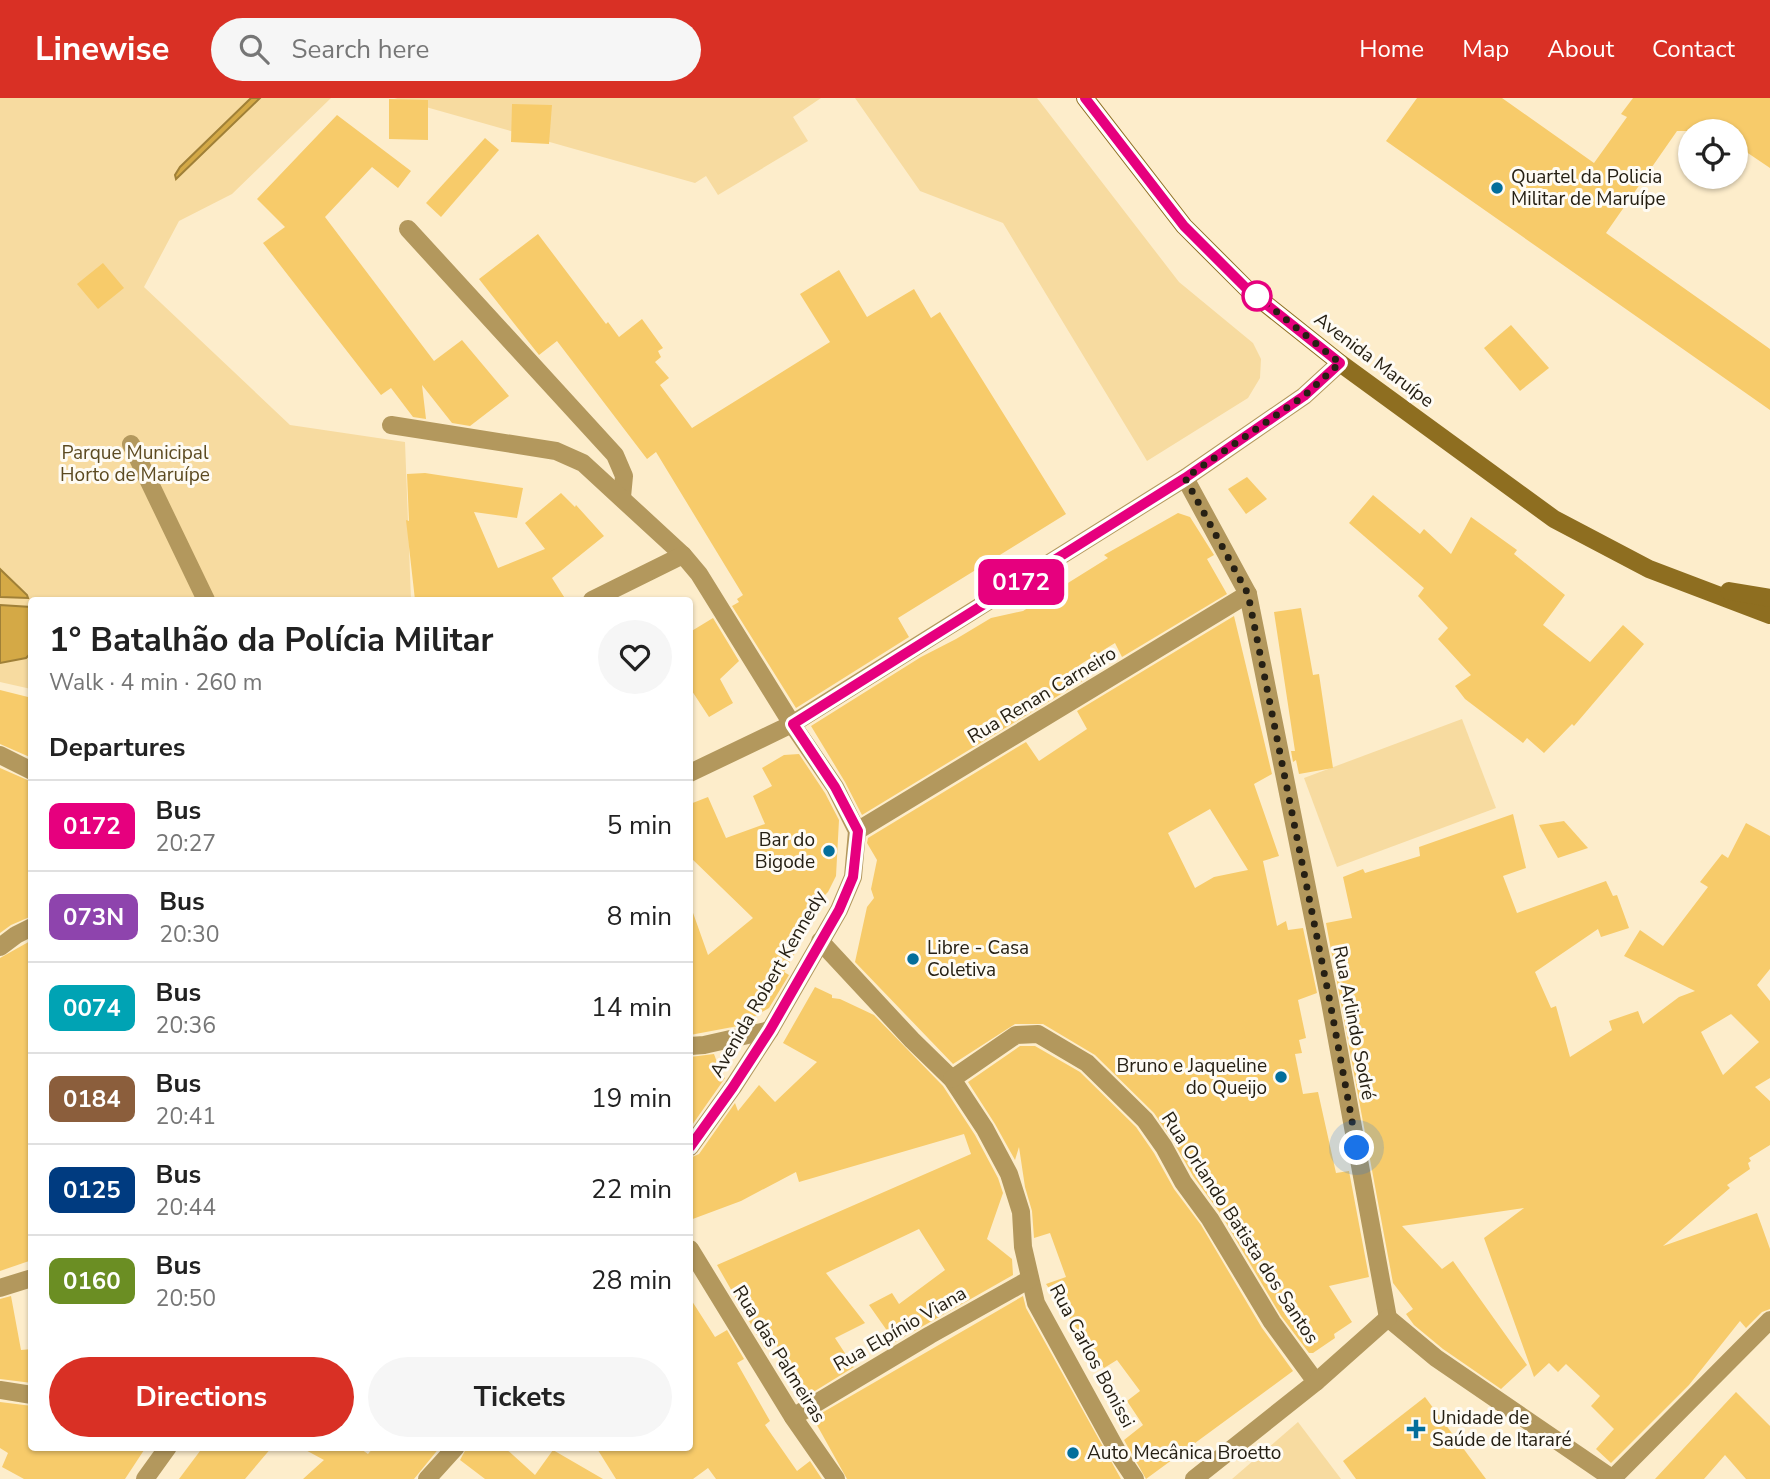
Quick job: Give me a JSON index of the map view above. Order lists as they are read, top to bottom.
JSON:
{
  "streets": {
    "main road": ["Avenida Maruípe"],
    "street": [
      "Rua Renan Carneiro",
      "Avenida Robert Kennedy",
      "Rua Arlindo Sodré",
      "Rua Orlando Batista dos Santos",
      "Rua Elpínio Viana",
      "Rua das Palmeiras",
      "Rua Carlos Bonissi"
    ]
  },
  "crossings": [
    ["Rua Renan Carneiro", "Avenida Robert Kennedy"],
    ["Rua Renan Carneiro", "Rua Arlindo Sodré"],
    ["Avenida Robert Kennedy", "Rua Carlos Bonissi"],
    ["Rua Orlando Batista dos Santos", "Rua Carlos Bonissi"],
    ["Rua Elpínio Viana", "Rua das Palmeiras"],
    ["Rua Elpínio Viana", "Rua Carlos Bonissi"]
  ],
  "parks": ["Parque Municipal Horto de Maruípe"],
  "places": {
    "other": [
      "Quartel da Policia Militar de Maruípe",
      "Bar do Bigode",
      "Libre - Casa Coletiva",
      "Bruno e Jaqueline do Queijo",
      "Auto Mecânica Broetto"
    ],
    "health": ["Unidade de Saúde de Itararé"]
  },
  "lines": ["bus line 0172"],
  "page": {
    "header": "Linewise",
    "search": "Search here",
    "nav": [
      "Home",
      "Map",
      "About",
      "Contact"
    ],
    "on_map": "0172",
    "heading": [
      ["1° Batalhão da Polícia Militar", "Walk · 4 min · 260 m"],
      "Departures"
    ],
    "list": [
      {
        "mark": "0172",
        "name": "Bus",
        "note": "20:27",
        "value": "5 min"
      },
      {
        "mark": "073N",
        "name": "Bus",
        "note": "20:30",
        "value": "8 min"
      },
      {
        "mark": "0074",
        "name": "Bus",
        "note": "20:36",
        "value": "14 min"
      },
      {
        "mark": "0184",
        "name": "Bus",
        "note": "20:41",
        "value": "19 min"
      },
      {
        "mark": "0125",
        "name": "Bus",
        "note": "20:44",
        "value": "22 min"
      },
      {
        "mark": "0160",
        "name": "Bus",
        "note": "20:50",
        "value": "28 min"
      }
    ],
    "buttons": ["Directions", "Tickets"]
  }
}
